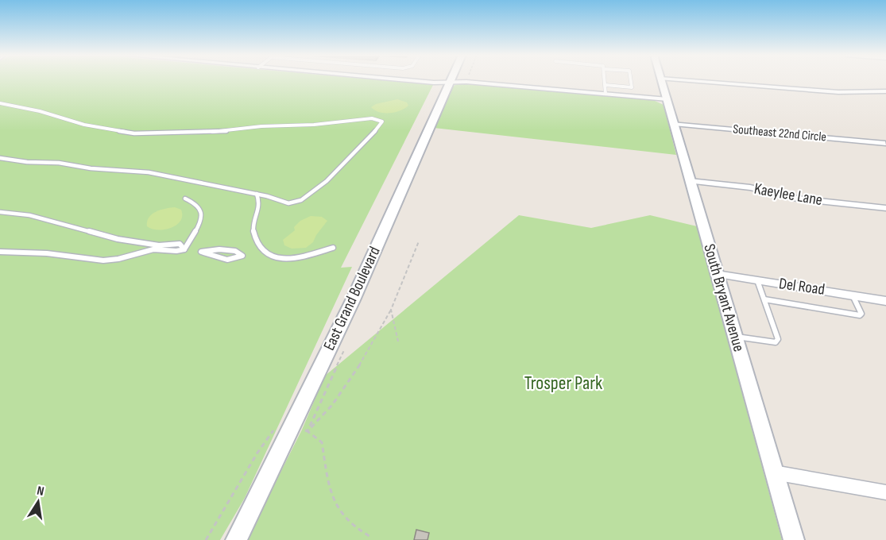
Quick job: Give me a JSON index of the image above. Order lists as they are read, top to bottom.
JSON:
{
  "streets": {
    "street": [
      "Southeast 22nd Circle",
      "Kaeylee Lane",
      "Del Road",
      "South Bryant Avenue",
      "East Grand Boulevard"
    ]
  },
  "crossings": [
    ["Southeast 22nd Circle", "South Bryant Avenue"],
    ["Kaeylee Lane", "South Bryant Avenue"],
    ["Del Road", "South Bryant Avenue"]
  ],
  "parks": ["Trosper Park"],
  "north": "top"
}
